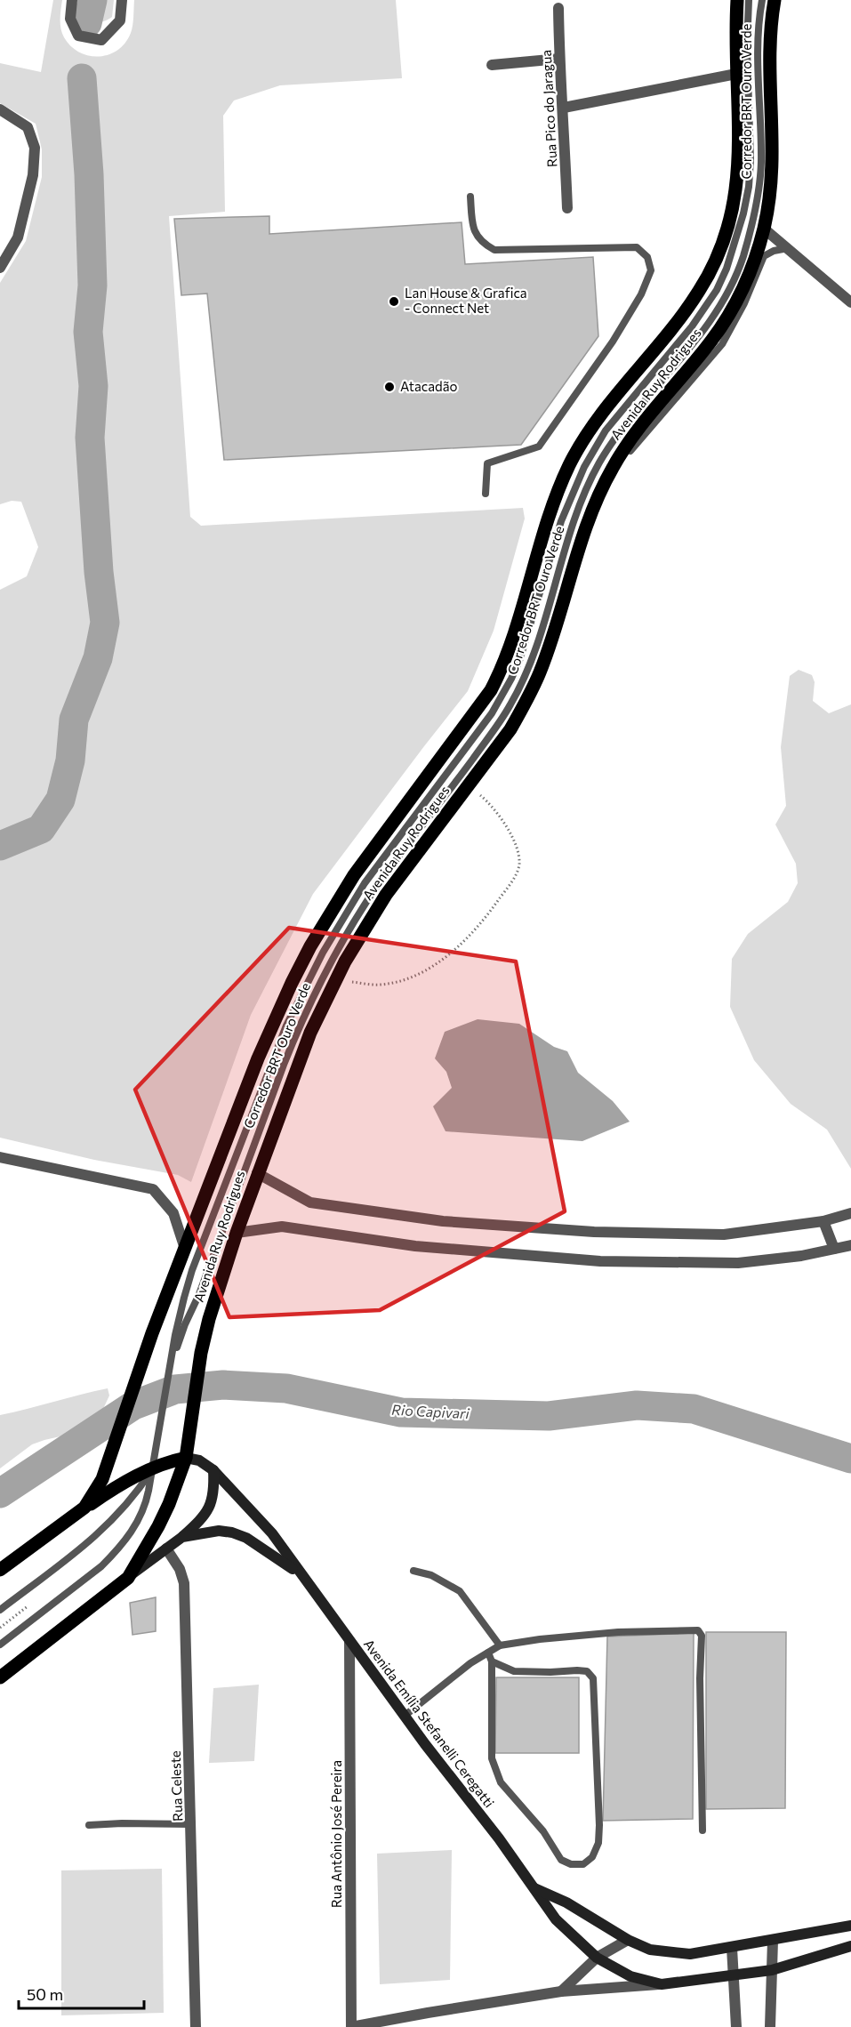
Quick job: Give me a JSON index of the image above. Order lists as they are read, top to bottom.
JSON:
{
  "streets": {
    "main road": ["Avenida Ruy Rodrigues"],
    "street": [
      "Rua Pico do Jaragua",
      "Avenida Emília Stefanelli Ceregatti",
      "Rua Celeste",
      "Rua Antônio José Pereira"
    ],
    "lane": ["Corredor BRT Ouro Verde"]
  },
  "crossings": [
    ["Avenida Ruy Rodrigues", "Avenida Emília Stefanelli Ceregatti"],
    ["Avenida Emília Stefanelli Ceregatti", "Rua Celeste"],
    ["Avenida Emília Stefanelli Ceregatti", "Rua Antônio José Pereira"]
  ],
  "water": ["Rio Capivari"],
  "places": ["Lan House & Grafica - Connect Net", "Atacadão"],
  "scale_bar": "50 m"
}
